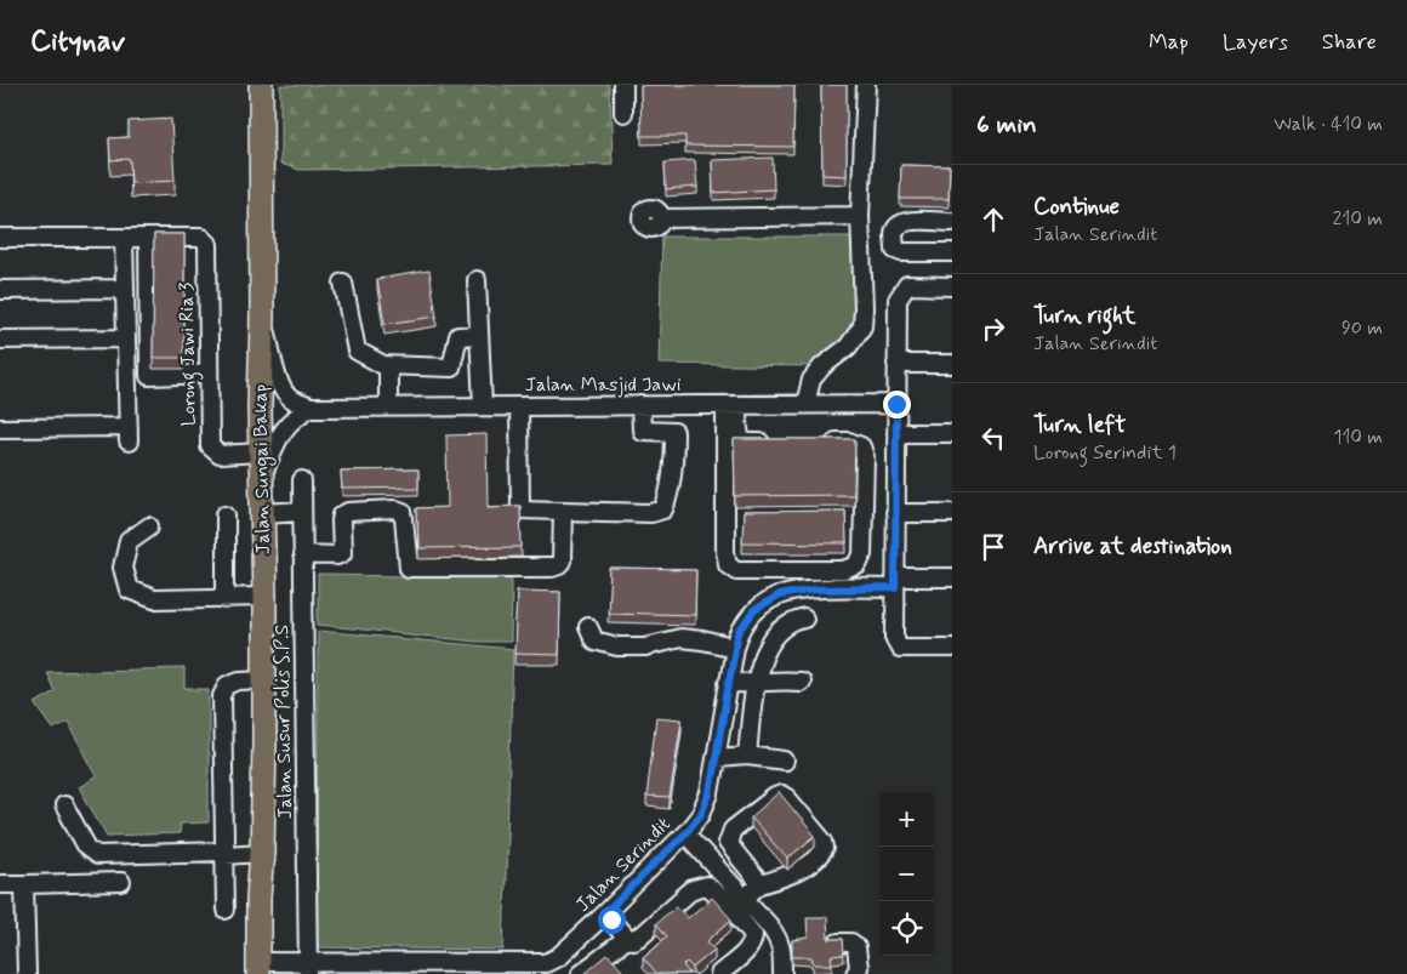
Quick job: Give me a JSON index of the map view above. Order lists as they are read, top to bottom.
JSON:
{
  "streets": {
    "highway": ["Jalan Sungai Bakap"],
    "street": [
      "Lorong Jawi Ria 3",
      "Jalan Masjid Jawi",
      "Jalan Susur Polis S.P.S",
      "Jalan Serindit"
    ]
  },
  "crossings": [
    ["Lorong Jawi Ria 3", "Jalan Sungai Bakap"],
    ["Jalan Sungai Bakap", "Jalan Serindit"],
    ["Jalan Susur Polis S.P.S", "Jalan Serindit"]
  ],
  "page": {
    "header": "Citynav",
    "nav": ["Map", "Layers", "Share"],
    "heading": ["6 min", "Walk · 410 m"],
    "list": [
      ["Continue", "Jalan Serindit", "210 m"],
      ["Turn right", "Jalan Serindit", "90 m"],
      ["Turn left", "Lorong Serindit 1", "110 m"],
      "Arrive at destination"
    ],
    "map_buttons": ["+", "−"]
  }
}
